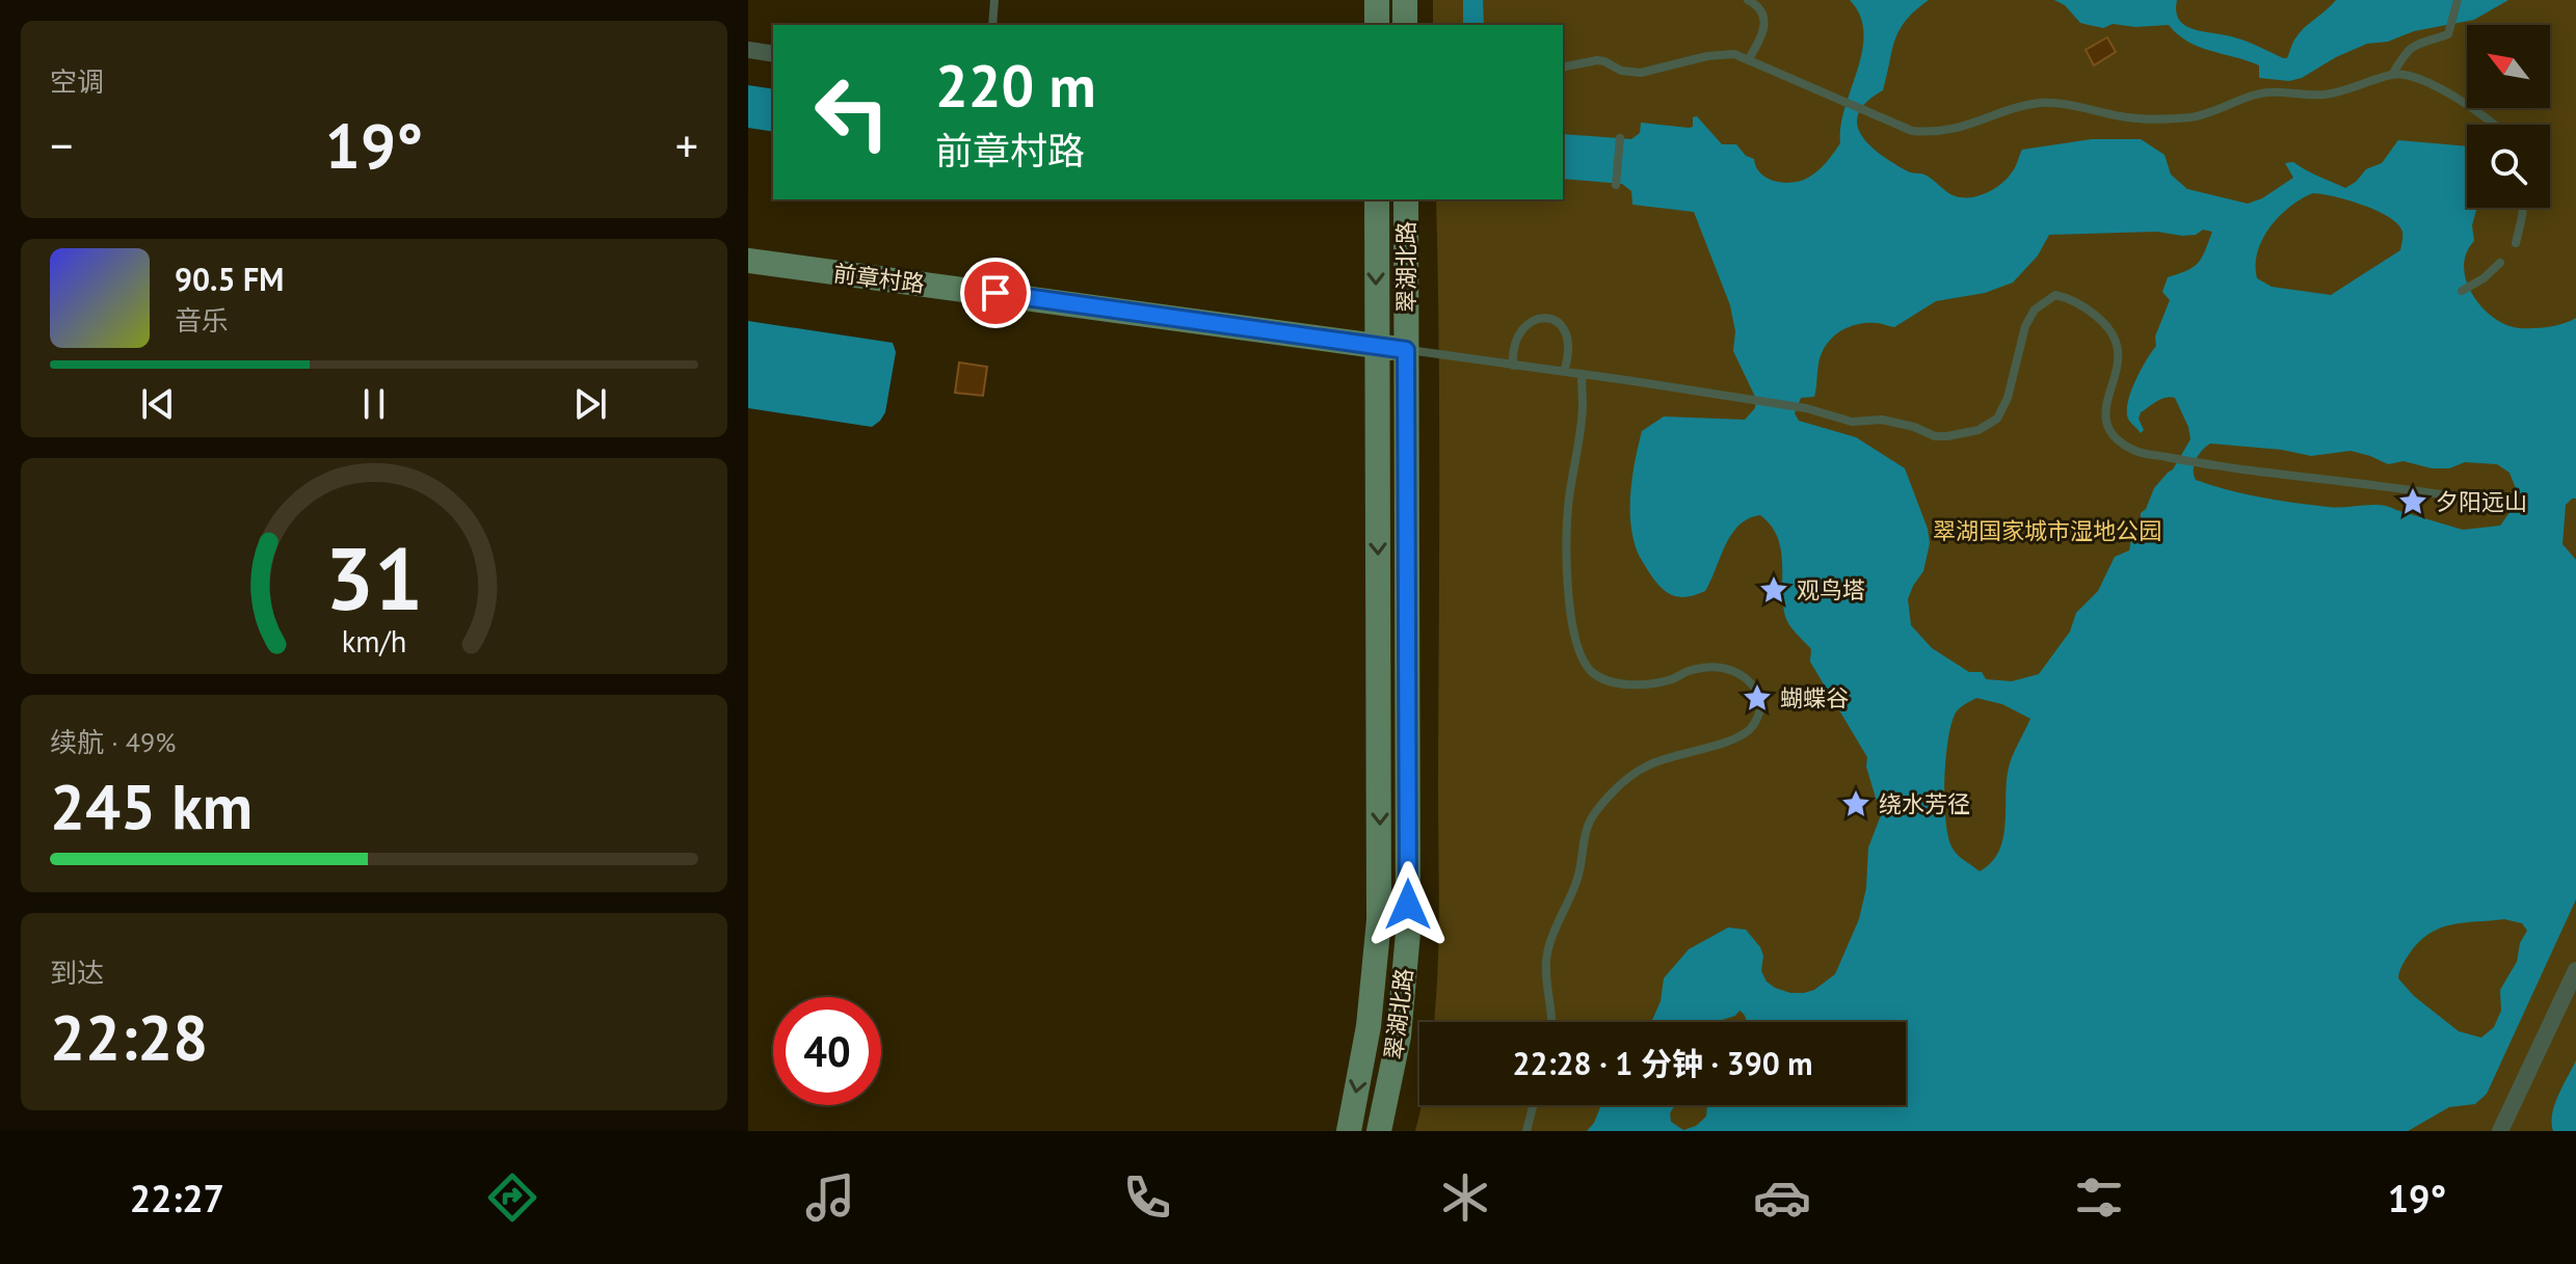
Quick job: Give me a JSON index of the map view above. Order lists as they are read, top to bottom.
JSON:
{
  "streets": {
    "street": ["翠湖北路", "前章村路"]
  },
  "crossings": [
    ["翠湖北路", "前章村路"]
  ],
  "parks": ["翠湖国家城市湿地公园"],
  "places": {
    "place": [
      "夕阳远山",
      "观鸟塔",
      "蝴蝶谷",
      "绕水芳径"
    ]
  },
  "north": "top left",
  "page": {
    "tile": [
      "空调",
      ["续航 · 49%", "245 km"],
      ["到达", "22:28"]
    ],
    "turn": ["220 m", "前章村路"],
    "heat": ["−", "19°", "+"],
    "song": ["90.5 FM", "音乐"],
    "limit": "40",
    "trip": "22:28 · 1 分钟 · 390 m",
    "tabs": ["22:27", "19°"],
    "gauge": ["31", "km/h"]
  }
}
